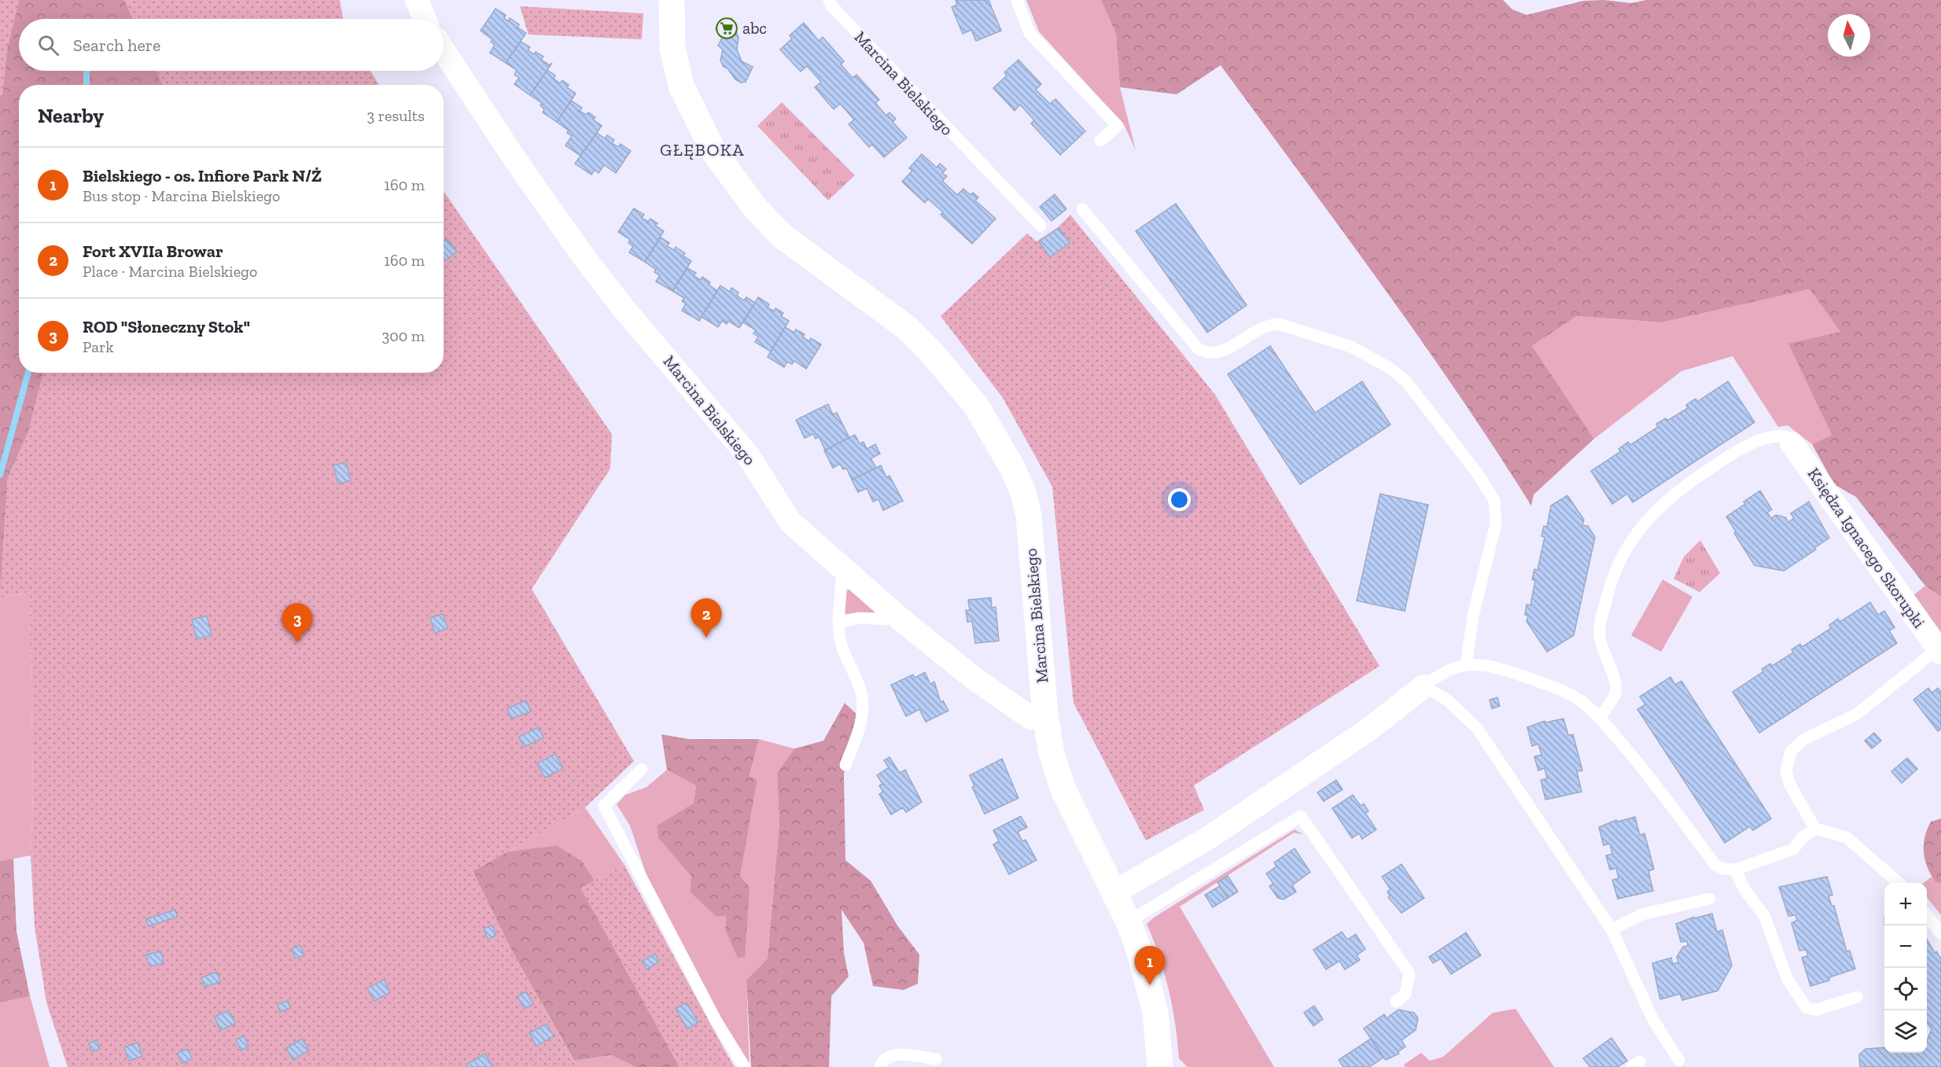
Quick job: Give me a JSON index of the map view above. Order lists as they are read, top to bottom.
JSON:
{
  "streets": {
    "street": ["Marcina Bielskiego", "Księdza Ignacego Skorupki"]
  },
  "districts": ["GŁĘBOKA"],
  "places": {
    "supermarket": ["abc"]
  },
  "north": "top",
  "page": {
    "search": "Search here",
    "heading": ["Nearby", "3 results"],
    "list": [
      {
        "mark": "1",
        "name": "Bielskiego - os. Infiore Park N/Ż",
        "note": "Bus stop · Marcina Bielskiego",
        "value": "160 m"
      },
      {
        "mark": "2",
        "name": "Fort XVIIa Browar",
        "note": "Place · Marcina Bielskiego",
        "value": "160 m"
      },
      {
        "mark": "3",
        "name": "ROD \"Słoneczny Stok\"",
        "note": "Park",
        "value": "300 m"
      }
    ],
    "pins": ["2", "3", "1"],
    "map_buttons": ["+", "−"]
  }
}
